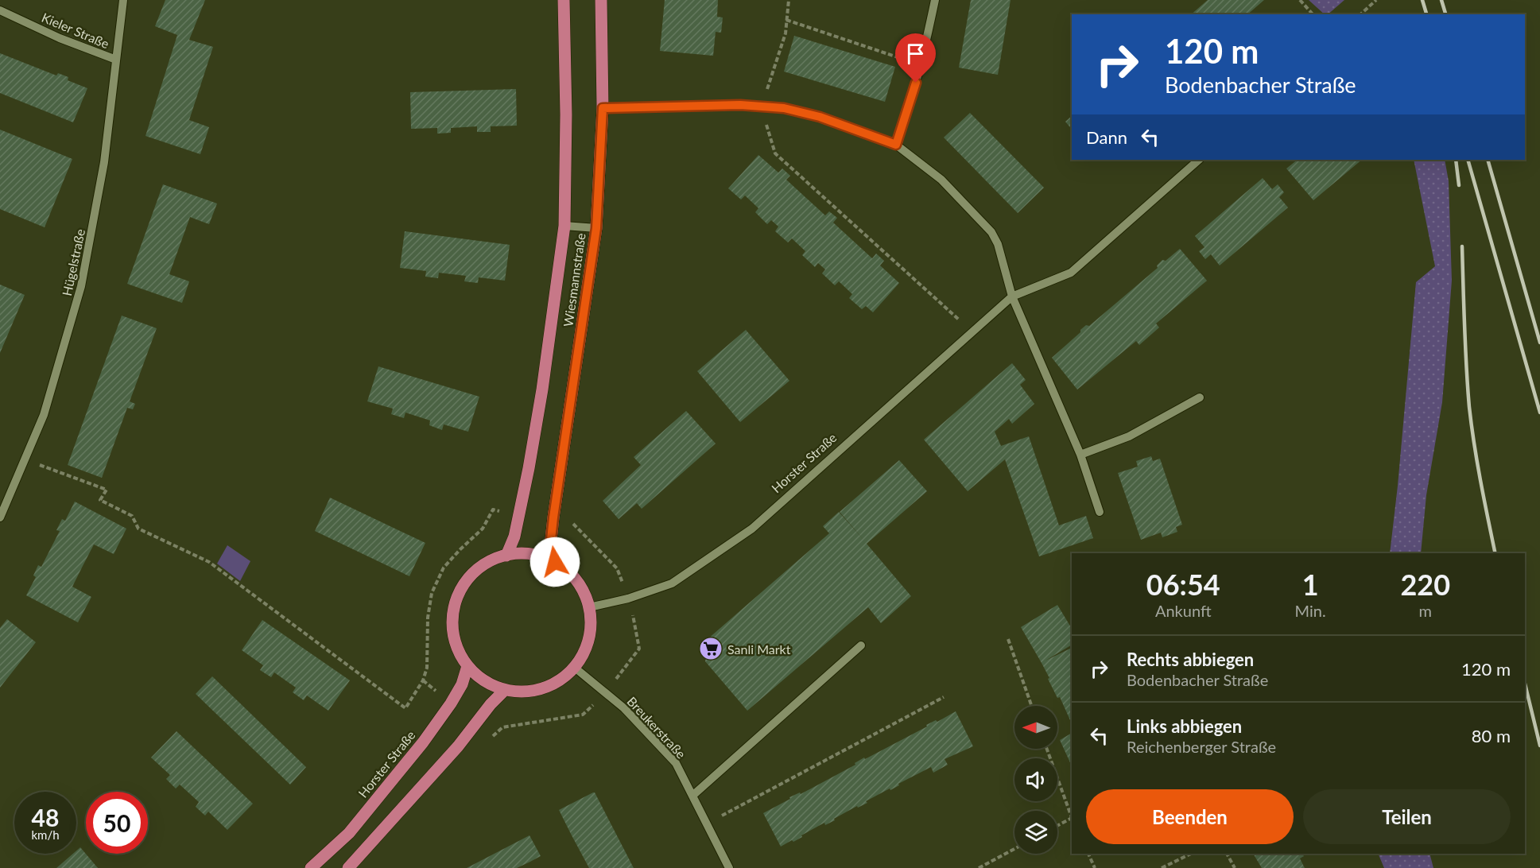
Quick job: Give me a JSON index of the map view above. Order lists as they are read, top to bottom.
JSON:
{
  "streets": {
    "main road": ["Wiesmannstraße", "Horster Straße"],
    "street": ["Kieler Straße", "Hügelstraße", "Breukerstraße"]
  },
  "crossings": [
    ["Kieler Straße", "Hügelstraße"],
    ["Wiesmannstraße", "Horster Straße"],
    ["Wiesmannstraße", "Breukerstraße"],
    ["Horster Straße", "Breukerstraße"]
  ],
  "places": {
    "supermarket": ["Sanli Markt"]
  },
  "north": "left",
  "page": {
    "turn": ["120 m", "Bodenbacher Straße"],
    "then": "Dann",
    "eta": [
      "06:54",
      "Ankunft",
      "1",
      "Min.",
      "220",
      "m"
    ],
    "list": [
      {
        "name": "Rechts abbiegen",
        "note": "Bodenbacher Straße",
        "value": "120 m"
      },
      {
        "name": "Links abbiegen",
        "note": "Reichenberger Straße",
        "value": "80 m"
      }
    ],
    "buttons": ["Beenden", "Teilen"],
    "speed": "48 km/h",
    "limit": "50"
  }
}
